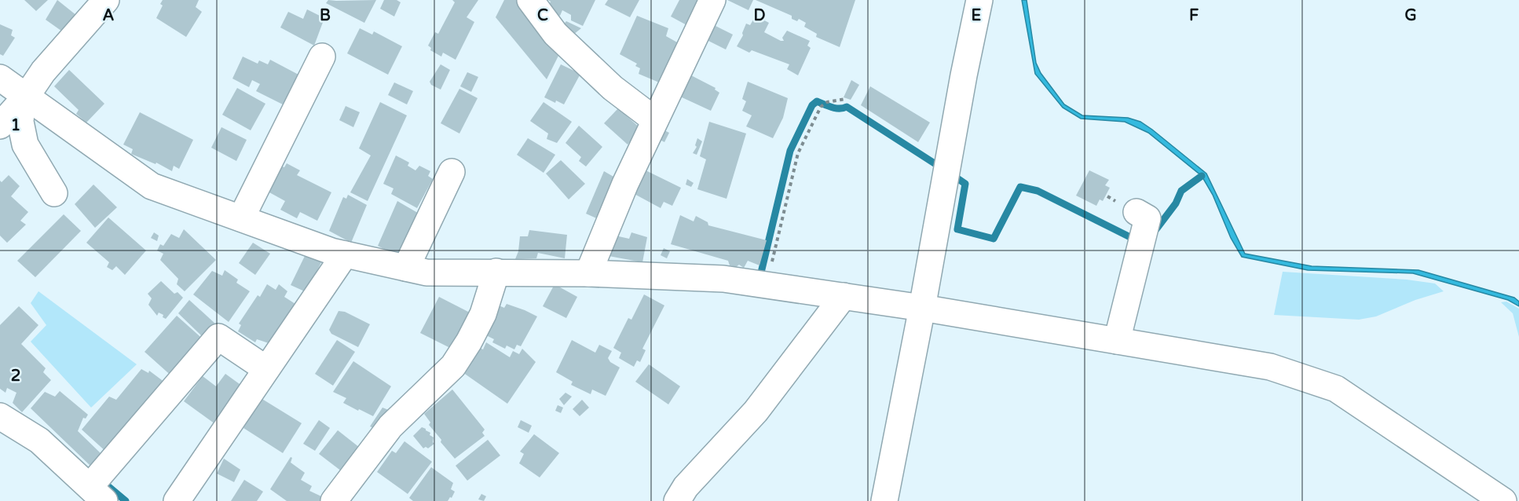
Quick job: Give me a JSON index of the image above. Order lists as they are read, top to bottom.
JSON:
{
  "grid": {
    "columns": [
      "A",
      "B",
      "C",
      "D",
      "E",
      "F",
      "G"
    ],
    "rows": ["1", "2"]
  }
}
